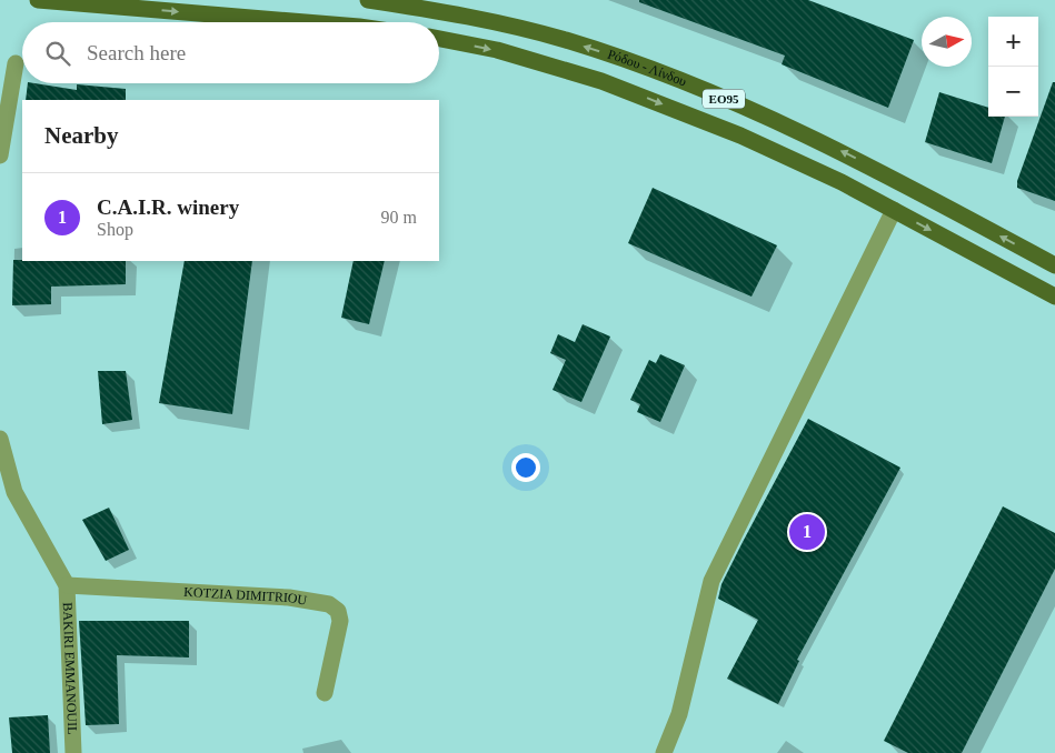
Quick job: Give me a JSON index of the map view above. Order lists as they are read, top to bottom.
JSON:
{
  "streets": {
    "main road": ["Ρόδου - Λίνδου", "ΕΟ95"],
    "street": ["KOTZIA DIMITRIOU", "BAKIRI EMMANOUIL"]
  },
  "crossings": [
    ["KOTZIA DIMITRIOU", "BAKIRI EMMANOUIL"]
  ],
  "north": "right",
  "page": {
    "map_buttons": ["+", "−"],
    "search": "Search here",
    "heading": "Nearby",
    "list": [
      {
        "mark": "1",
        "name": "C.A.I.R. winery",
        "note": "Shop",
        "value": "90 m"
      }
    ],
    "pins": "1"
  }
}
